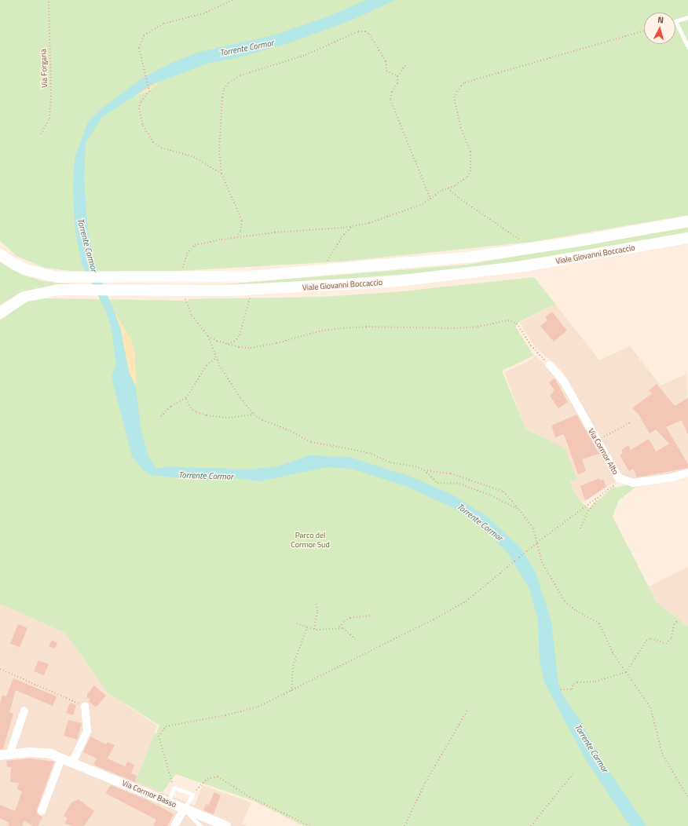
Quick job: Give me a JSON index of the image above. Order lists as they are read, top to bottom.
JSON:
{
  "streets": {
    "main road": ["Viale Giovanni Boccaccio"],
    "street": ["Via Cormor Alto", "Via Cormor Basso"],
    "path": ["Via Forgaria"]
  },
  "water": ["Torrente Cormor"],
  "parks": ["Parco del Cormor Sud"],
  "north": "top"
}
